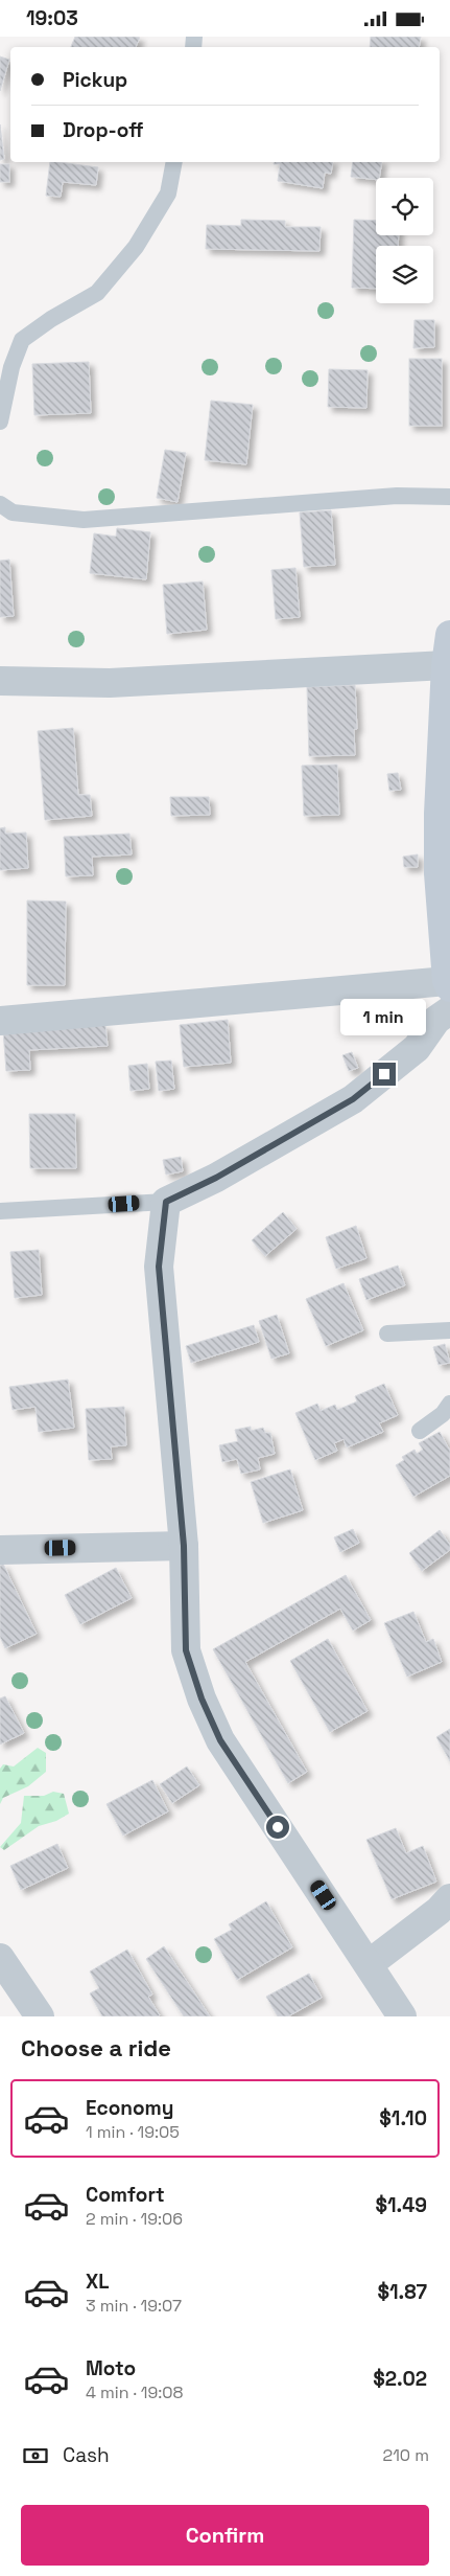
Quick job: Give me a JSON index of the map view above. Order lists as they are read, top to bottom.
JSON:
{
  "page": {
    "status": "19:03",
    "banner": ["Pickup", "Drop-off"],
    "bubble": "1 min",
    "heading": "Choose a ride",
    "list": [
      {
        "name": "Economy",
        "note": "1 min · 19:05",
        "value": "$1.10"
      },
      {
        "name": "Comfort",
        "note": "2 min · 19:06",
        "value": "$1.49"
      },
      {
        "name": "XL",
        "note": "3 min · 19:07",
        "value": "$1.87"
      },
      {
        "name": "Moto",
        "note": "4 min · 19:08",
        "value": "$2.02"
      }
    ],
    "pay": ["Cash", "210 m"],
    "buttons": "Confirm"
  }
}
